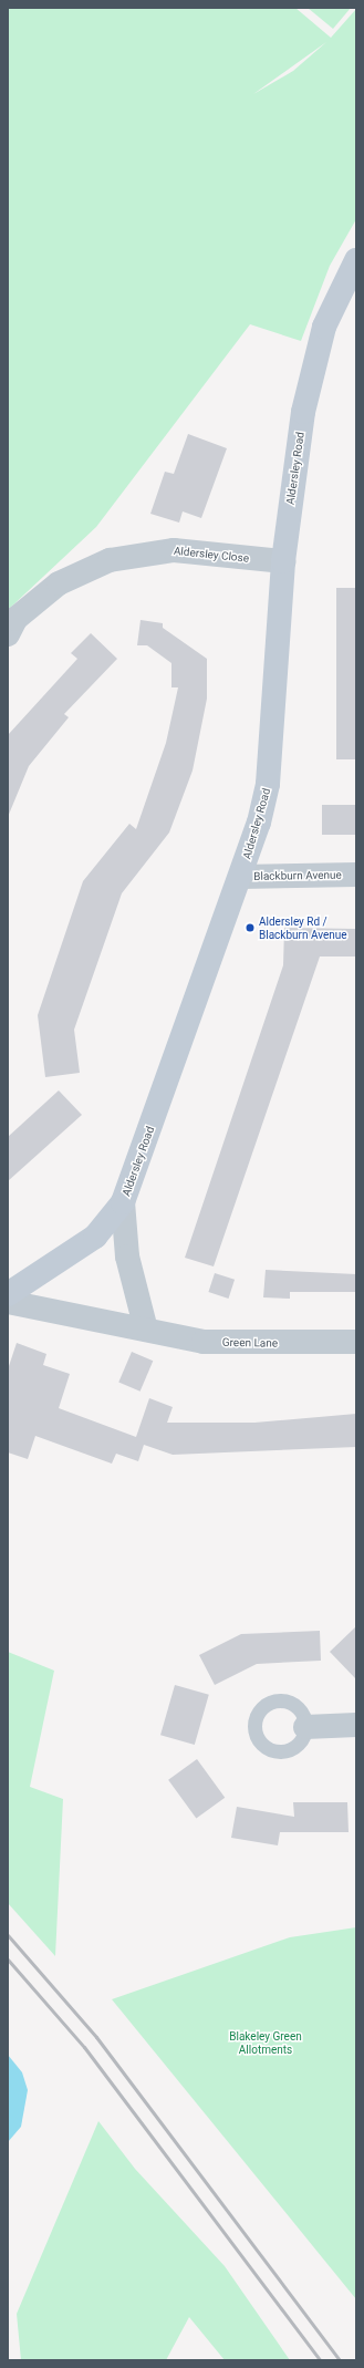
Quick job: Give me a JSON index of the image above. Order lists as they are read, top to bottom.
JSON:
{
  "streets": {
    "street": [
      "Aldersley Road",
      "Aldersley Close",
      "Blackburn Avenue",
      "Green Lane"
    ]
  },
  "crossings": [
    ["Aldersley Road", "Aldersley Close"],
    ["Aldersley Road", "Blackburn Avenue"]
  ],
  "parks": ["Blakeley Green Allotments"],
  "places": ["Aldersley Rd / Blackburn Avenue"]
}
